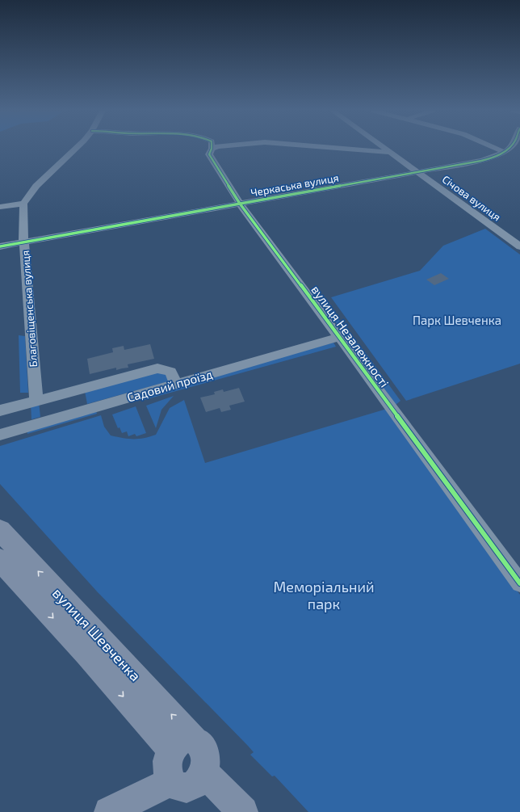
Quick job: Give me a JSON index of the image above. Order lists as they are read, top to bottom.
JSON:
{
  "streets": {
    "main road": ["вулиця Шевченка"],
    "street": [
      "Черкаська вулиця",
      "Січова вулиця",
      "Благовіщенська вулиця",
      "вулиця Незалежності",
      "Садовий проїзд"
    ]
  },
  "crossings": [
    ["Черкаська вулиця", "Січова вулиця"],
    ["Черкаська вулиця", "Благовіщенська вулиця"],
    ["Черкаська вулиця", "вулиця Незалежності"],
    ["вулиця Незалежності", "Садовий проїзд"]
  ],
  "parks": ["Парк Шевченка", "Меморіальний парк"]
}
